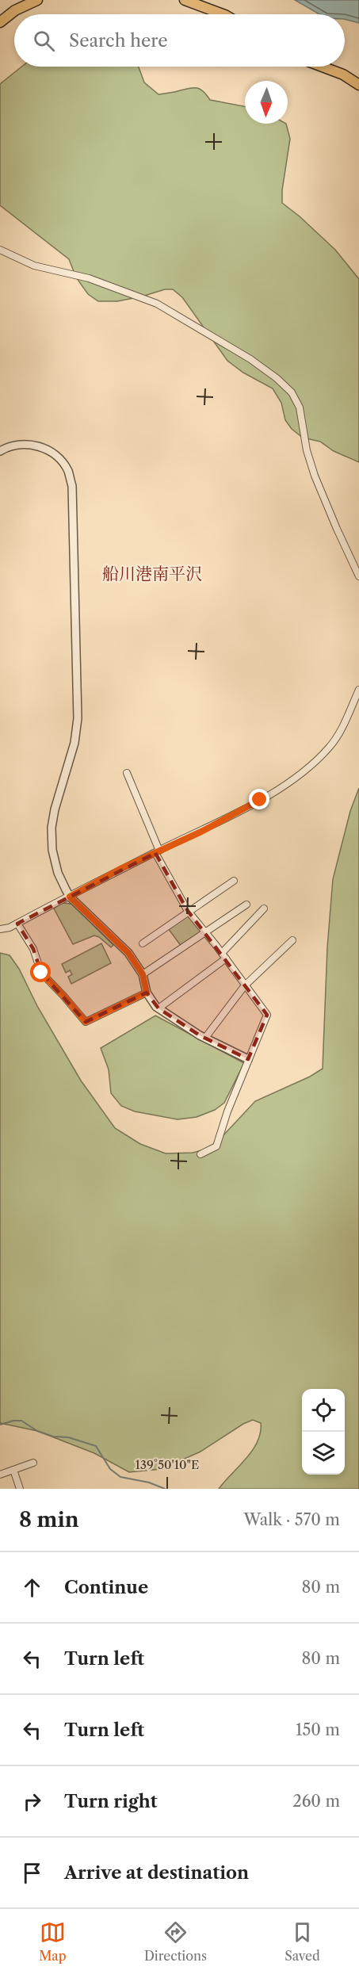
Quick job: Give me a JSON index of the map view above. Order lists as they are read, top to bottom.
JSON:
{
  "districts": ["船川港南平沢"],
  "north": "bottom",
  "page": {
    "search": "Search here",
    "heading": ["8 min", "Walk · 570 m"],
    "list": [
      ["Continue", "80 m"],
      ["Turn left", "80 m"],
      ["Turn left", "150 m"],
      ["Turn right", "260 m"],
      "Arrive at destination"
    ],
    "nav": ["Map", "Directions", "Saved"]
  },
  "coordinates": ["139°50'10\"E"]
}
